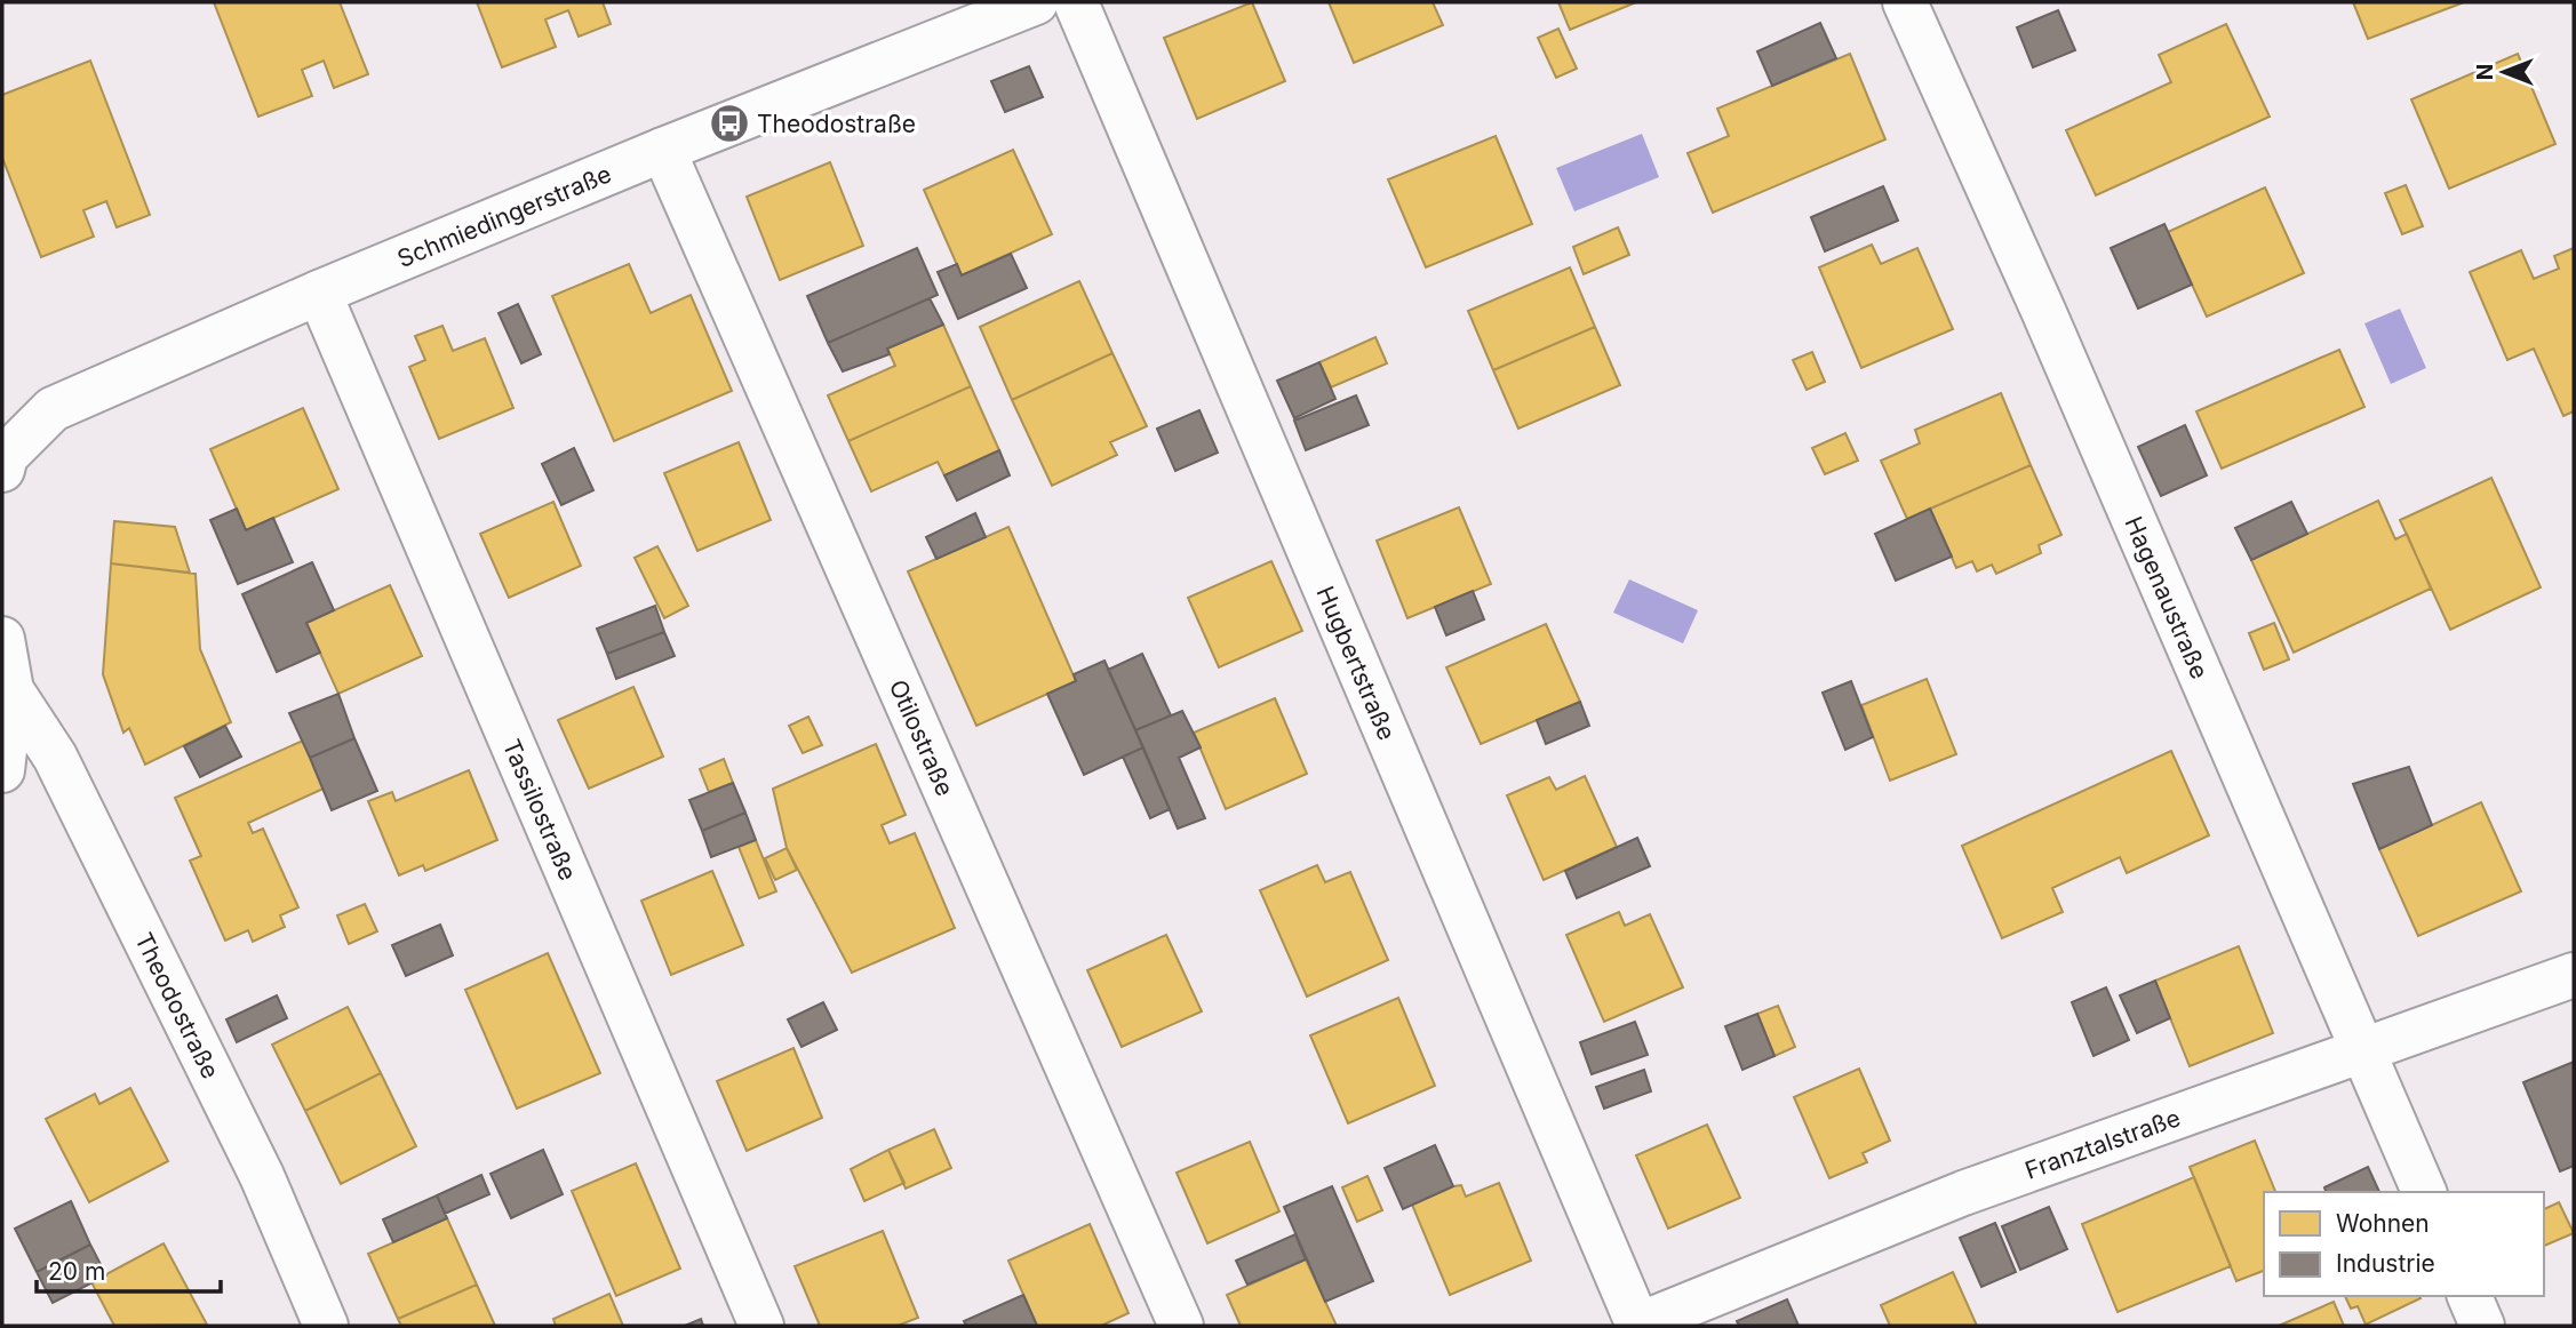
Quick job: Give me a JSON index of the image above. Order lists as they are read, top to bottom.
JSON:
{
  "streets": {
    "street": [
      "Schmiedingerstraße",
      "Hagenaustraße",
      "Hugbertstraße",
      "Otilostraße",
      "Tassilostraße",
      "Theodostraße",
      "Franztalstraße"
    ]
  },
  "crossings": [
    ["Schmiedingerstraße", "Otilostraße"],
    ["Schmiedingerstraße", "Tassilostraße"],
    ["Hagenaustraße", "Franztalstraße"],
    ["Hugbertstraße", "Franztalstraße"]
  ],
  "places": {
    "bus stop": ["Theodostraße"]
  },
  "legend": ["Wohnen", "Industrie"],
  "scale_bar": "20 m",
  "north": "left"
}
